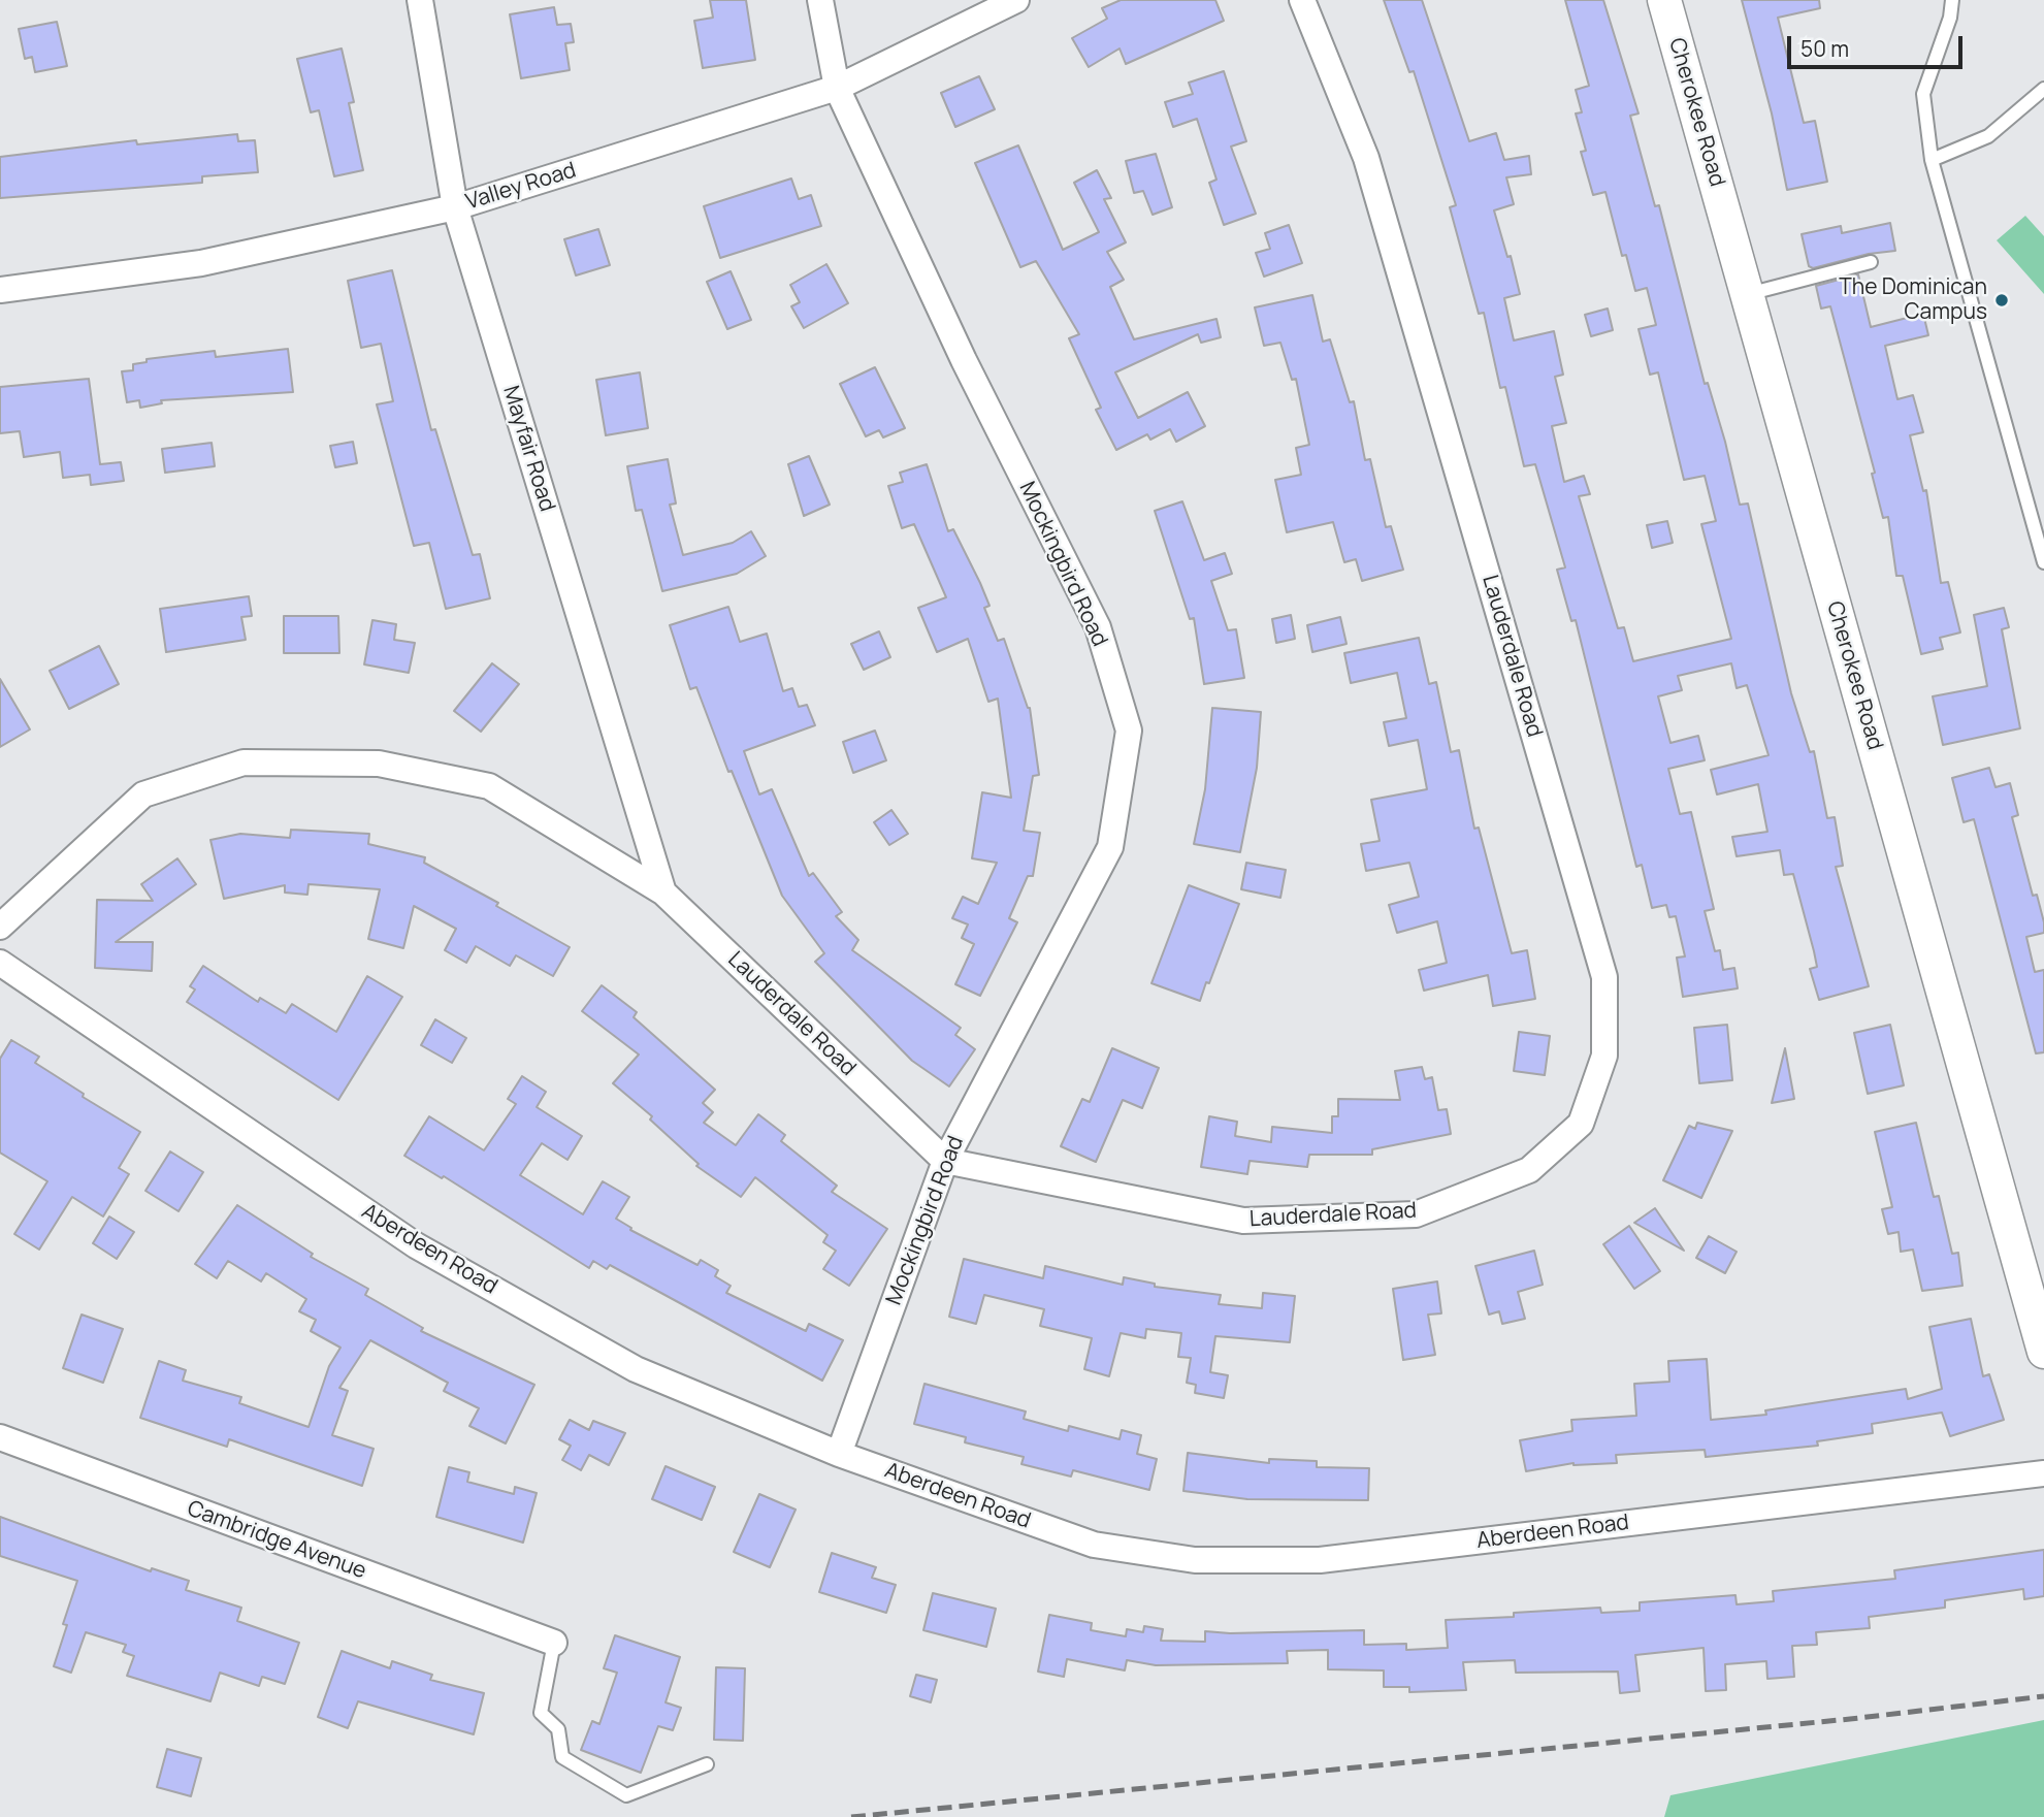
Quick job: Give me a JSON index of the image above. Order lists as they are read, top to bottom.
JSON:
{
  "streets": {
    "street": [
      "Cherokee Road",
      "Valley Road",
      "Mayfair Road",
      "Mockingbird Road",
      "Lauderdale Road",
      "Aberdeen Road",
      "Cambridge Avenue"
    ]
  },
  "crossings": [
    ["Valley Road", "Mayfair Road"],
    ["Valley Road", "Mockingbird Road"],
    ["Mayfair Road", "Lauderdale Road"],
    ["Mockingbird Road", "Lauderdale Road"],
    ["Mockingbird Road", "Aberdeen Road"]
  ],
  "places": ["The Dominican Campus"],
  "scale_bar": "50 m"
}
